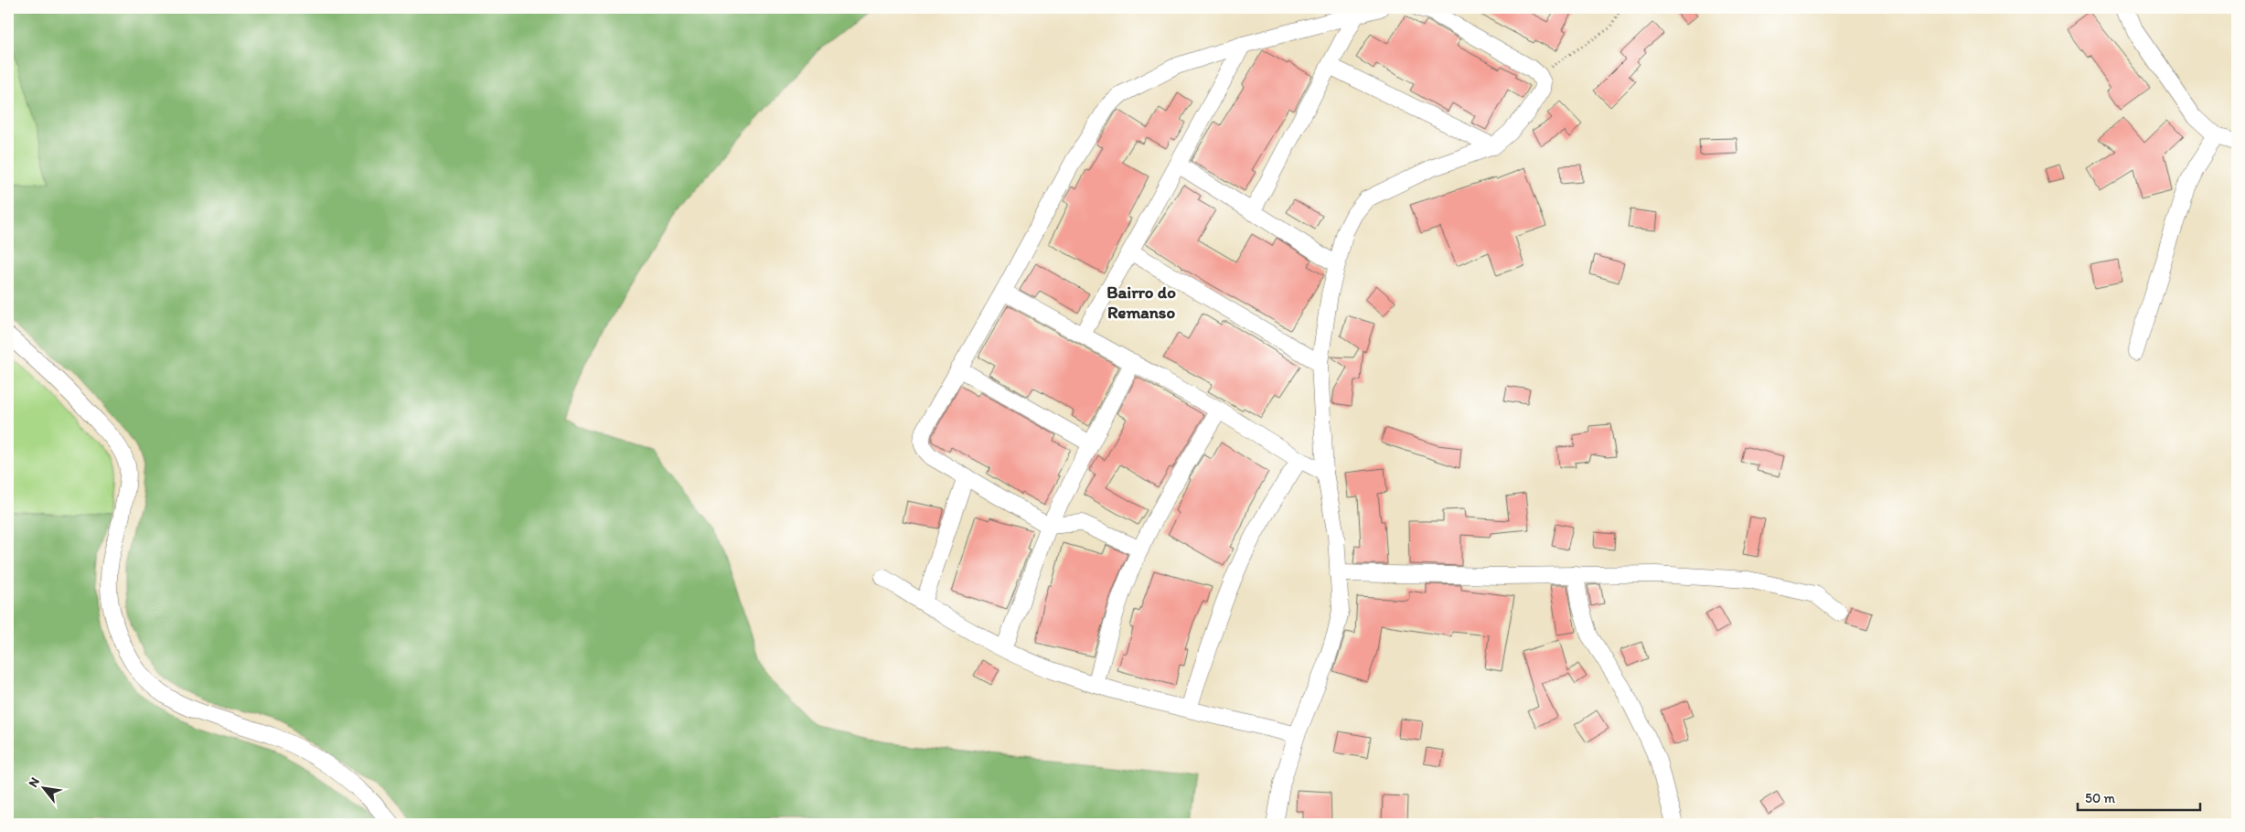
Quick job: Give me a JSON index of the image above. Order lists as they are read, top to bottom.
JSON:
{
  "districts": ["Bairro do Remanso"],
  "scale_bar": "50 m",
  "north": "top left"
}
